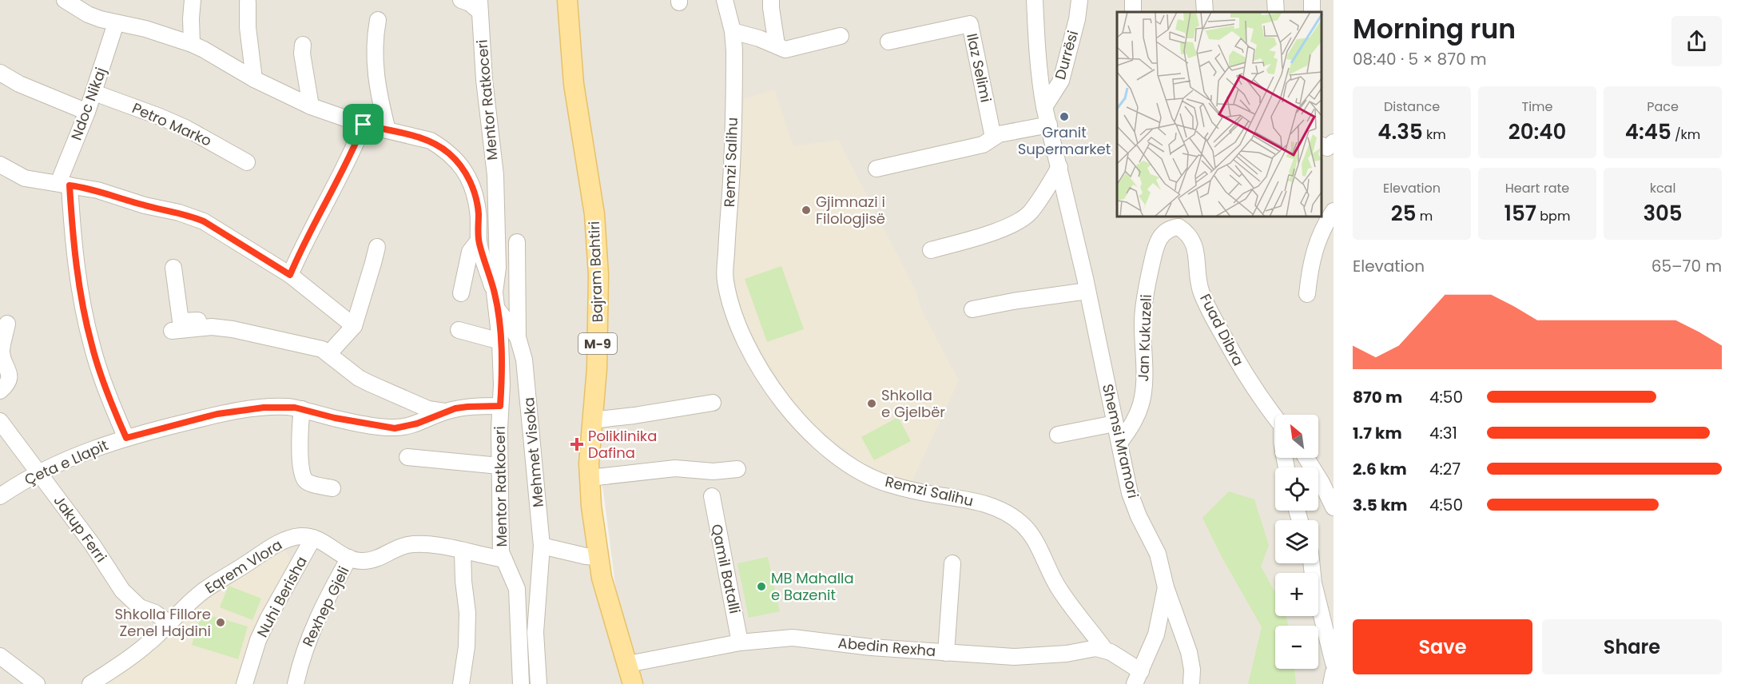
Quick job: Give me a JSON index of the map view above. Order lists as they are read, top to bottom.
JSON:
{
  "streets": {
    "main road": ["Bajram Bahtiri", "M-9"],
    "street": [
      "Durrësi",
      "Ilaz Selimi",
      "Mentor Ratkoceri",
      "Ndoc Nikaj",
      "Petro Marko",
      "Remzi Salihu",
      "Fuad Dibra",
      "Jan Kukuzeli",
      "Shemsi Mramori",
      "Mehmet Visoka",
      "Çeta e Llapit",
      "Jakup Ferri",
      "Eqrem Vlora",
      "Qamil Batalli",
      "Nuhi Berisha",
      "Rexhep Gjeli",
      "Abedin Rexha"
    ]
  },
  "crossings": [
    ["Durrësi", "Shemsi Mramori"],
    ["Mentor Ratkoceri", "Mehmet Visoka"],
    ["Mentor Ratkoceri", "Çeta e Llapit"],
    ["Mentor Ratkoceri", "Eqrem Vlora"],
    ["Ndoc Nikaj", "Petro Marko"],
    ["Remzi Salihu", "Abedin Rexha"],
    ["Bajram Bahtiri", "Abedin Rexha"],
    ["Fuad Dibra", "Jan Kukuzeli"],
    ["Jan Kukuzeli", "Shemsi Mramori"],
    ["Çeta e Llapit", "Jakup Ferri"],
    ["Jakup Ferri", "Eqrem Vlora"],
    ["Eqrem Vlora", "Nuhi Berisha"],
    ["Eqrem Vlora", "Rexhep Gjeli"],
    ["Qamil Batalli", "Abedin Rexha"]
  ],
  "places": {
    "other": [
      "Granit Supermarket",
      "Gjimnazi i Filologjisë",
      "Shkolla e Gjelbër",
      "MB Mahalla e Bazenit",
      "Shkolla Fillore Zenel Hajdini"
    ],
    "health": ["Poliklinika Dafina"]
  },
  "north": "top left",
  "page": {
    "heading": ["Morning run", "08:40 · 5 × 870 m"],
    "stats": [
      ["Distance", "4.35 km"],
      ["Time", "20:40"],
      ["Pace", "4:45 /km"],
      ["Elevation", "25 m"],
      ["Heart rate", "157 bpm"],
      ["kcal", "305"]
    ],
    "chart": ["Elevation", "65–70 m"],
    "list": [
      {
        "name": "870 m",
        "note": "4:50"
      },
      {
        "name": "1.7 km",
        "note": "4:31"
      },
      {
        "name": "2.6 km",
        "note": "4:27"
      },
      {
        "name": "3.5 km",
        "note": "4:50"
      }
    ],
    "map_buttons": ["+", "−"],
    "buttons": ["Save", "Share"]
  }
}
